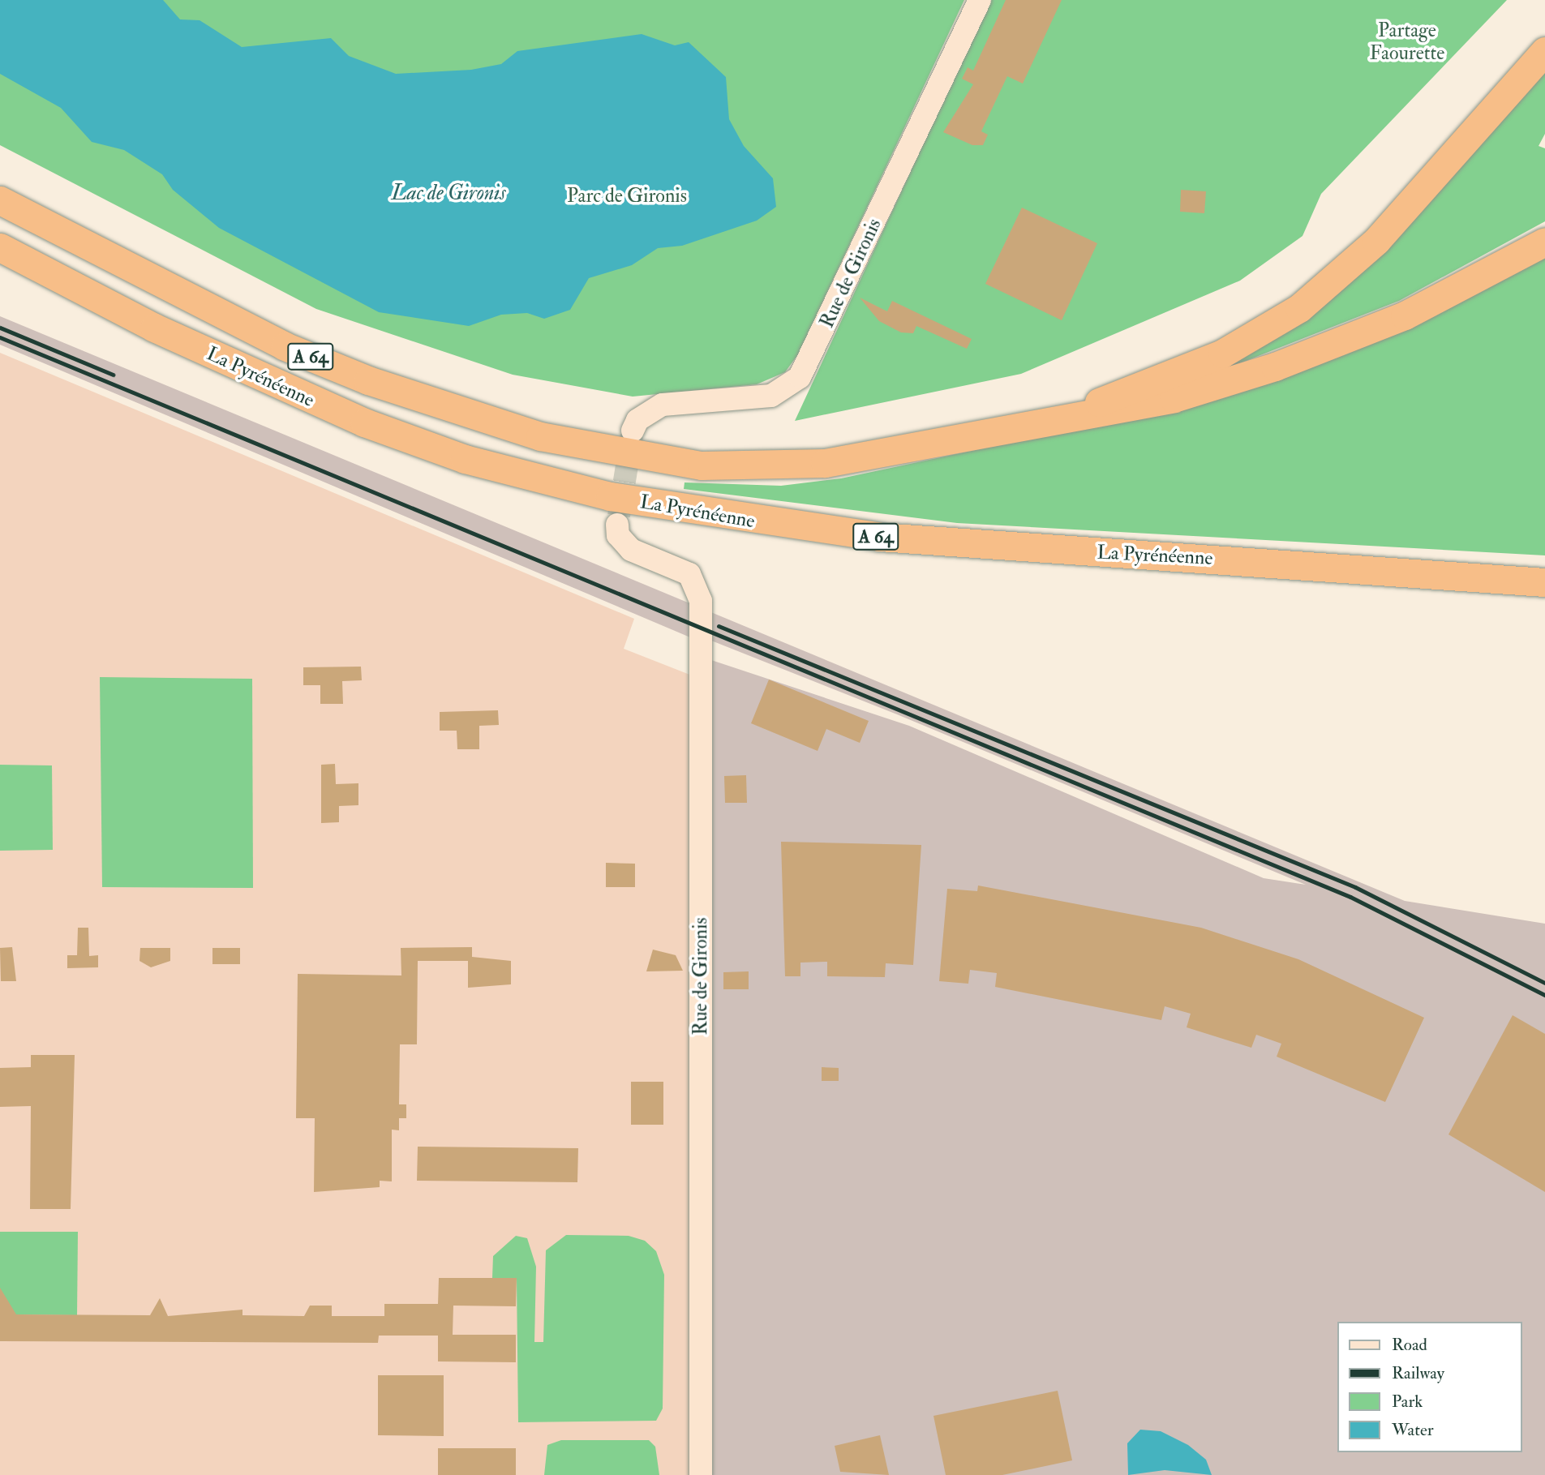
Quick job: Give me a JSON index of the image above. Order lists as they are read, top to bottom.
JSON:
{
  "streets": {
    "highway": ["A 64", "La Pyrénéenne"],
    "street": ["Rue de Gironis"]
  },
  "water": ["Lac de Gironis"],
  "parks": ["Partage Faourette", "Parc de Gironis"],
  "legend": [
    "Road",
    "Railway",
    "Park",
    "Water"
  ]
}
